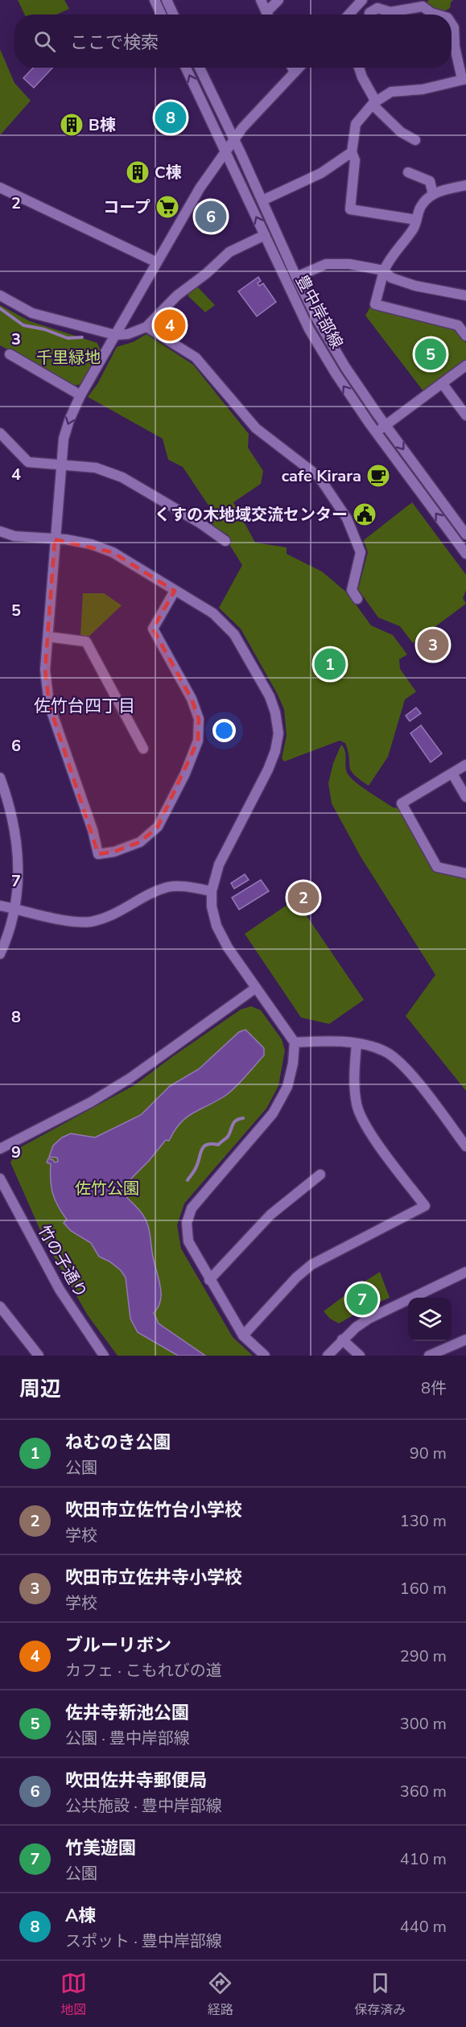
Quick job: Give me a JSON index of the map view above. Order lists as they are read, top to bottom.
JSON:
{
  "streets": {
    "street": ["豊中岸部線", "竹の子通り"]
  },
  "districts": ["佐竹台四丁目"],
  "parks": ["千里緑地", "佐竹公園"],
  "places": {
    "building": ["B棟", "C棟"],
    "supermarket": ["コープ"],
    "cafe": ["cafe Kirara"],
    "public building": ["くすの木地域交流センター"]
  },
  "page": {
    "search": "ここで検索",
    "pins": [
      "8",
      "6",
      "4",
      "5",
      "3",
      "1",
      "2",
      "7"
    ],
    "heading": ["周辺", "8件"],
    "list": [
      {
        "mark": "1",
        "name": "ねむのき公園",
        "note": "公園",
        "value": "90 m"
      },
      {
        "mark": "2",
        "name": "吹田市立佐竹台小学校",
        "note": "学校",
        "value": "130 m"
      },
      {
        "mark": "3",
        "name": "吹田市立佐井寺小学校",
        "note": "学校",
        "value": "160 m"
      },
      {
        "mark": "4",
        "name": "ブルーリボン",
        "note": "カフェ · こもれびの道",
        "value": "290 m"
      },
      {
        "mark": "5",
        "name": "佐井寺新池公園",
        "note": "公園 · 豊中岸部線",
        "value": "300 m"
      },
      {
        "mark": "6",
        "name": "吹田佐井寺郵便局",
        "note": "公共施設 · 豊中岸部線",
        "value": "360 m"
      },
      {
        "mark": "7",
        "name": "竹美遊園",
        "note": "公園",
        "value": "410 m"
      },
      {
        "mark": "8",
        "name": "A棟",
        "note": "スポット · 豊中岸部線",
        "value": "440 m"
      }
    ],
    "nav": ["地図", "経路", "保存済み"]
  },
  "grid": {
    "rows": [
      "2",
      "3",
      "4",
      "5",
      "6",
      "7",
      "8",
      "9"
    ]
  }
}
